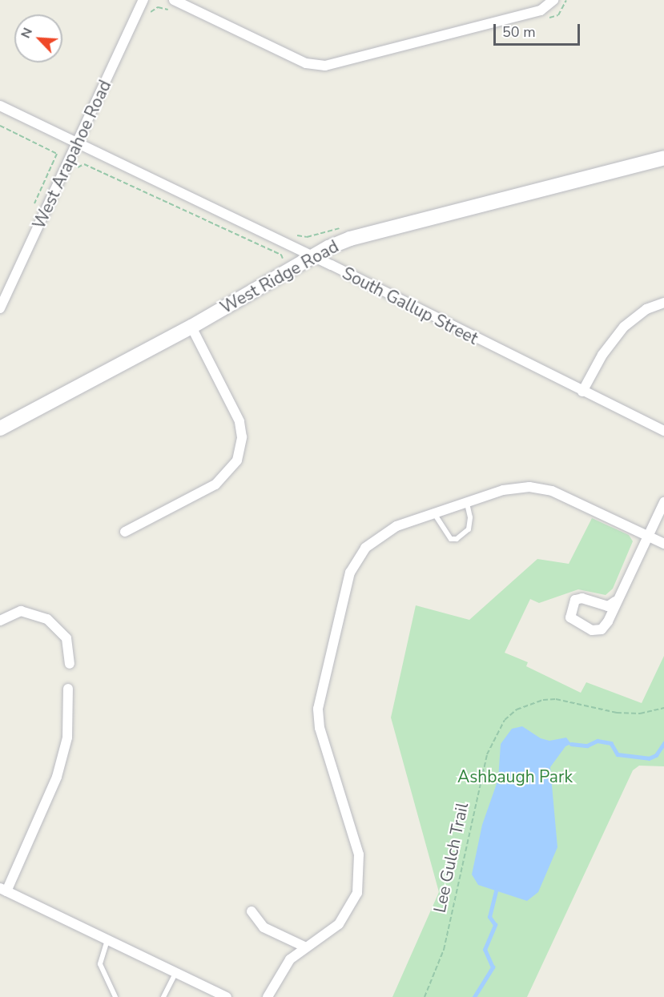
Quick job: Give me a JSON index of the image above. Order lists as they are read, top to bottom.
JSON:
{
  "streets": {
    "street": ["West Arapahoe Road", "West Ridge Road", "South Gallup Street"],
    "path": ["Lee Gulch Trail"]
  },
  "crossings": [
    ["West Arapahoe Road", "South Gallup Street"],
    ["West Ridge Road", "South Gallup Street"]
  ],
  "parks": ["Ashbaugh Park"],
  "scale_bar": "50 m",
  "north": "top left"
}
